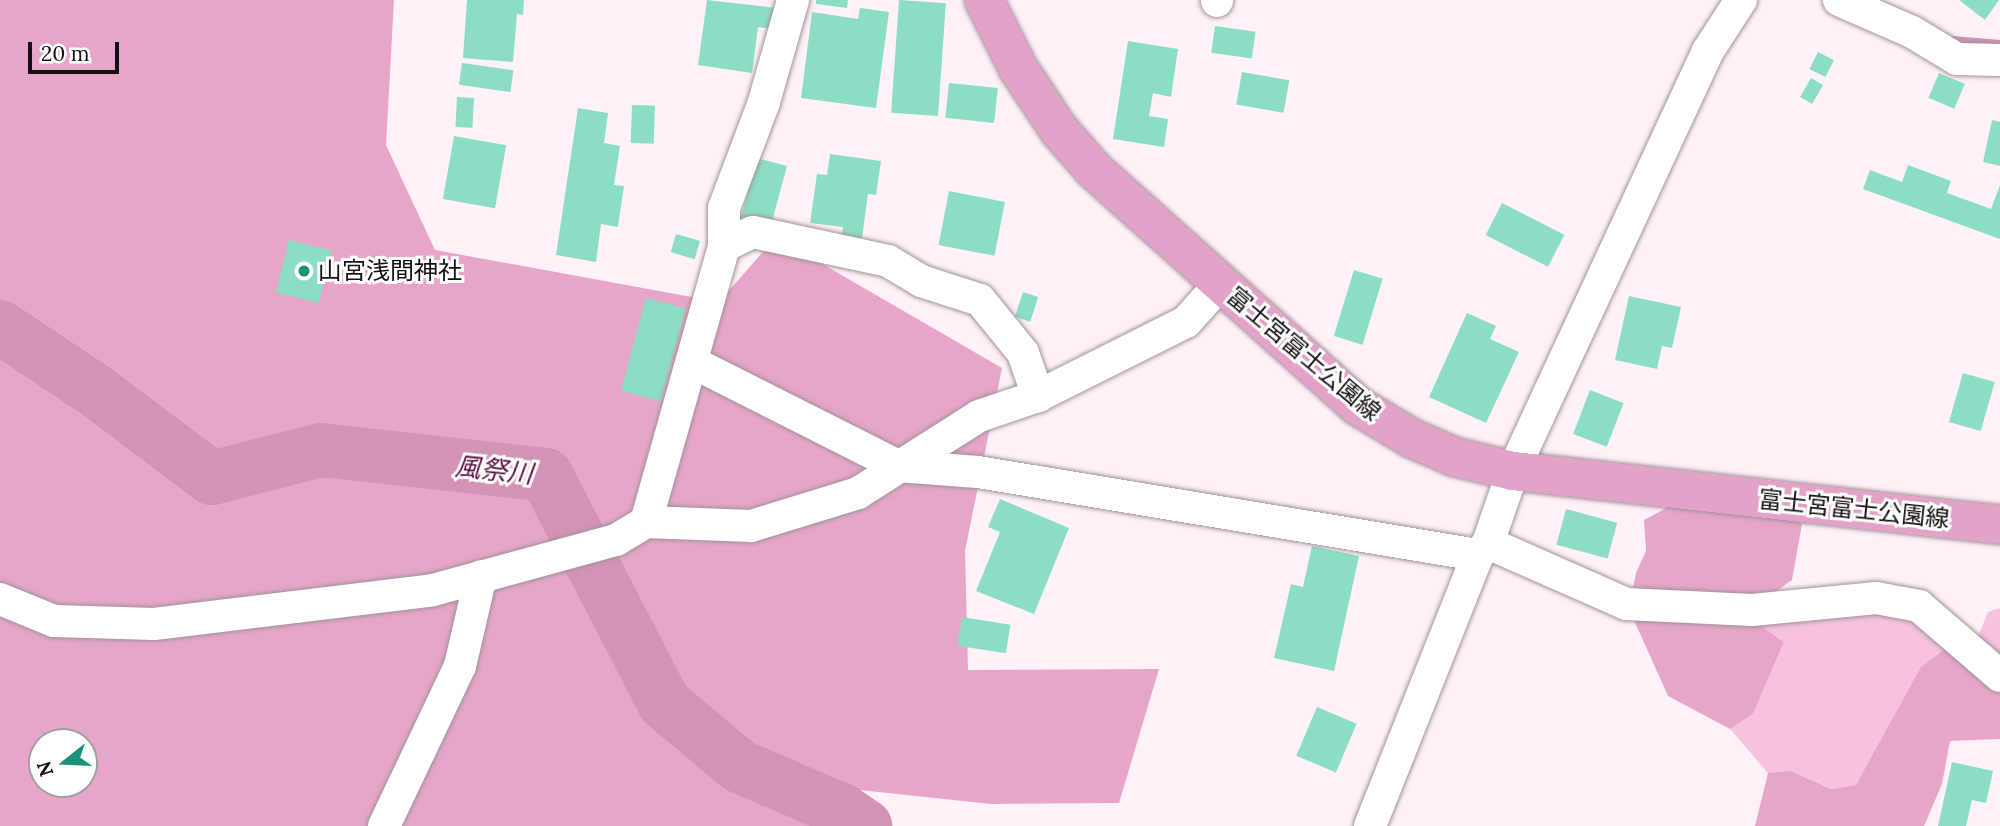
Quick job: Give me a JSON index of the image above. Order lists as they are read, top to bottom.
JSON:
{
  "streets": {
    "main road": ["富士宮富士公園線"]
  },
  "water": ["風祭川"],
  "places": ["山宮浅間神社"],
  "scale_bar": "20 m",
  "north": "left"
}
